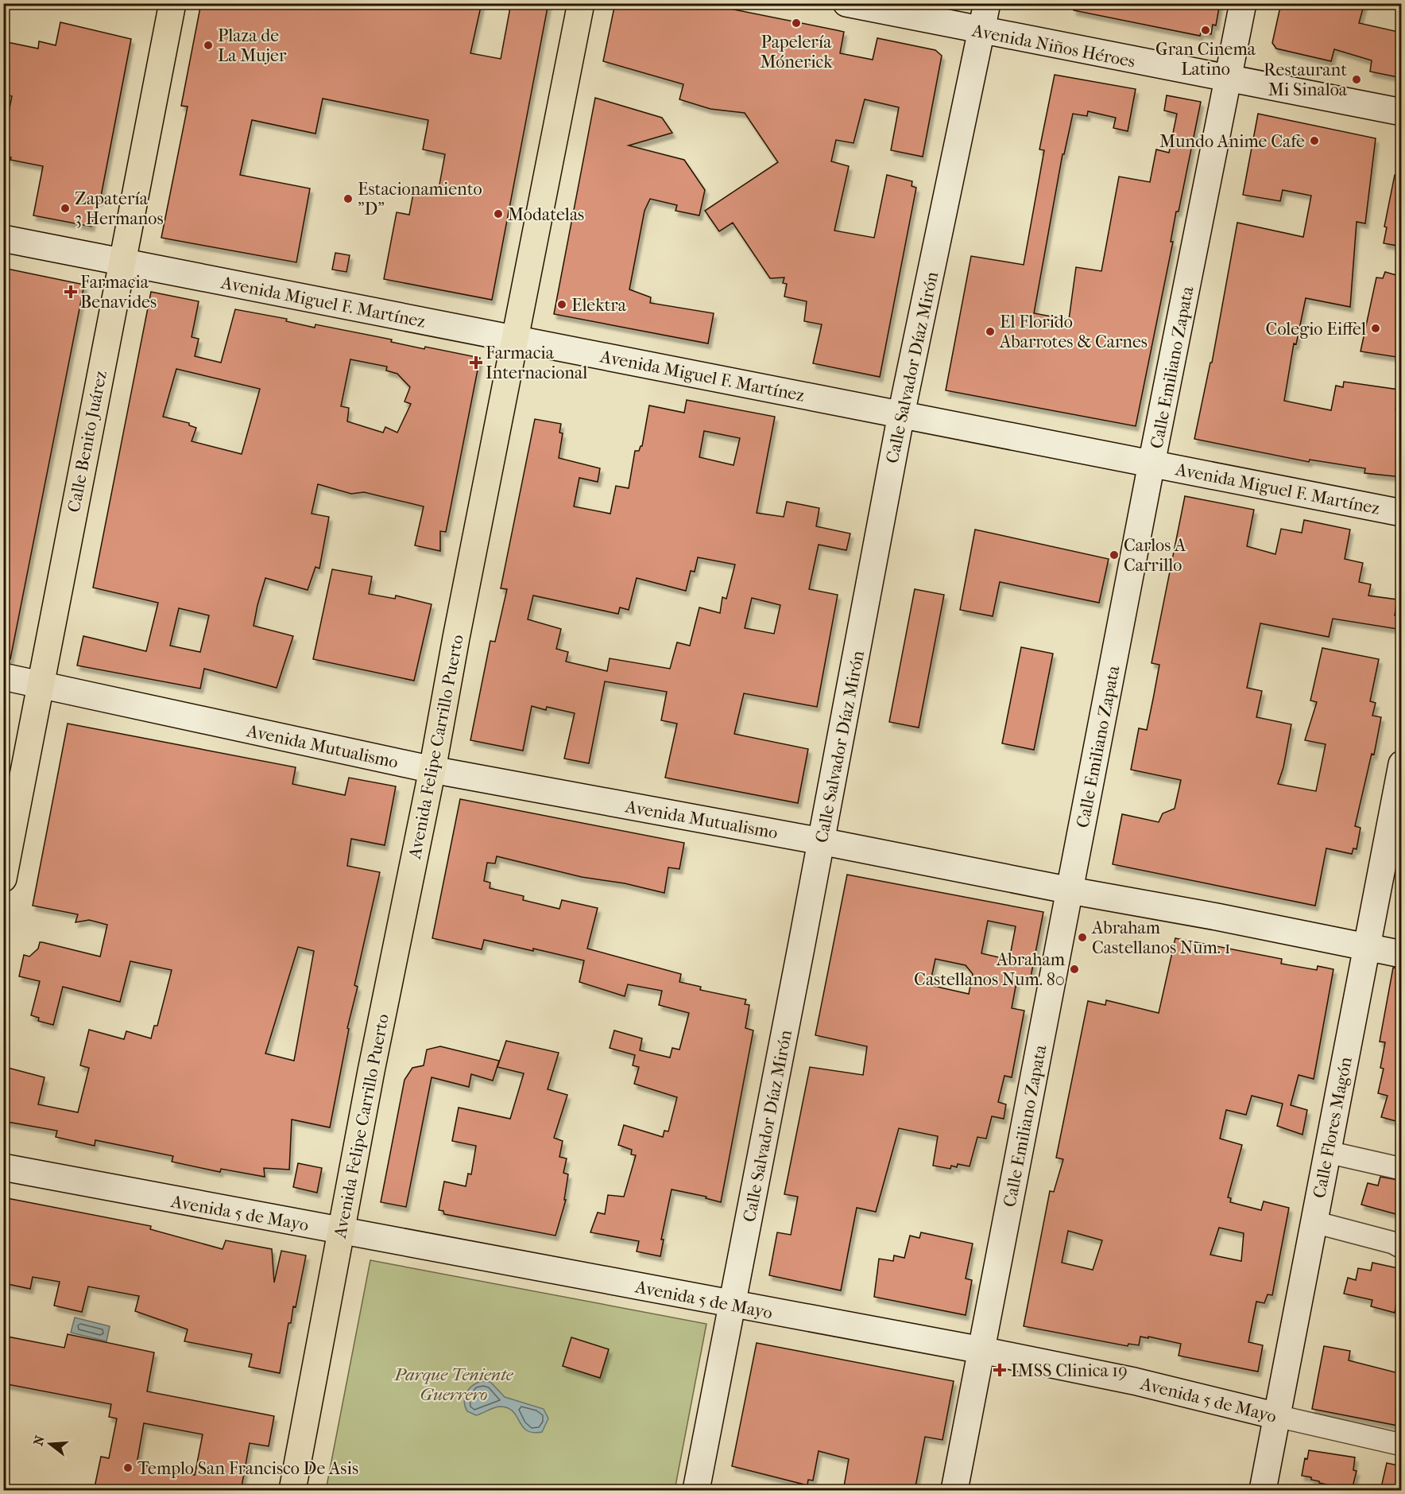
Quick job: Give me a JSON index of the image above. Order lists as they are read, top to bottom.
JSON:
{
  "streets": {
    "main road": ["Calle Benito Juárez", "Avenida Felipe Carrillo Puerto"],
    "street": [
      "Avenida Niños Héroes",
      "Avenida Miguel F. Martínez",
      "Calle Salvador Díaz Mirón",
      "Calle Emiliano Zapata",
      "Avenida Mutualismo",
      "Calle Flores Magón",
      "Avenida 5 de Mayo"
    ]
  },
  "crossings": [
    ["Avenida Niños Héroes", "Calle Salvador Díaz Mirón"],
    ["Avenida Niños Héroes", "Calle Emiliano Zapata"],
    ["Avenida Miguel F. Martínez", "Calle Salvador Díaz Mirón"],
    ["Avenida Miguel F. Martínez", "Calle Emiliano Zapata"],
    ["Avenida Miguel F. Martínez", "Calle Benito Juárez"],
    ["Avenida Miguel F. Martínez", "Avenida Felipe Carrillo Puerto"],
    ["Calle Salvador Díaz Mirón", "Avenida Mutualismo"],
    ["Calle Salvador Díaz Mirón", "Avenida 5 de Mayo"],
    ["Calle Emiliano Zapata", "Avenida Mutualismo"],
    ["Calle Emiliano Zapata", "Avenida 5 de Mayo"],
    ["Calle Benito Juárez", "Avenida Mutualismo"],
    ["Avenida Mutualismo", "Avenida Felipe Carrillo Puerto"],
    ["Avenida Mutualismo", "Calle Flores Magón"],
    ["Avenida Felipe Carrillo Puerto", "Avenida 5 de Mayo"],
    ["Calle Flores Magón", "Avenida 5 de Mayo"]
  ],
  "parks": ["Parque Teniente Guerrero"],
  "places": {
    "other": [
      "Papelería Mónerick",
      "Gran Cinema Latino",
      "Plaza de La Mujer",
      "Restaurant Mi Sinaloa",
      "Mundo Anime Cafe",
      "Estacionamiento \"D\"",
      "Zapatería 3 Hermanos",
      "Modatelas",
      "Elektra",
      "Colegio Eiffel",
      "El Florido Abarrotes & Carnes",
      "Carlos A Carrillo",
      "Abraham Castellanos Num. 1",
      "Abraham Castellanos Num. 80",
      "Templo San Francisco De Asis"
    ],
    "health": ["Farmacia Benavides", "Farmacia Internacional", "IMSS Clinica 19"]
  },
  "north": "left"
}
